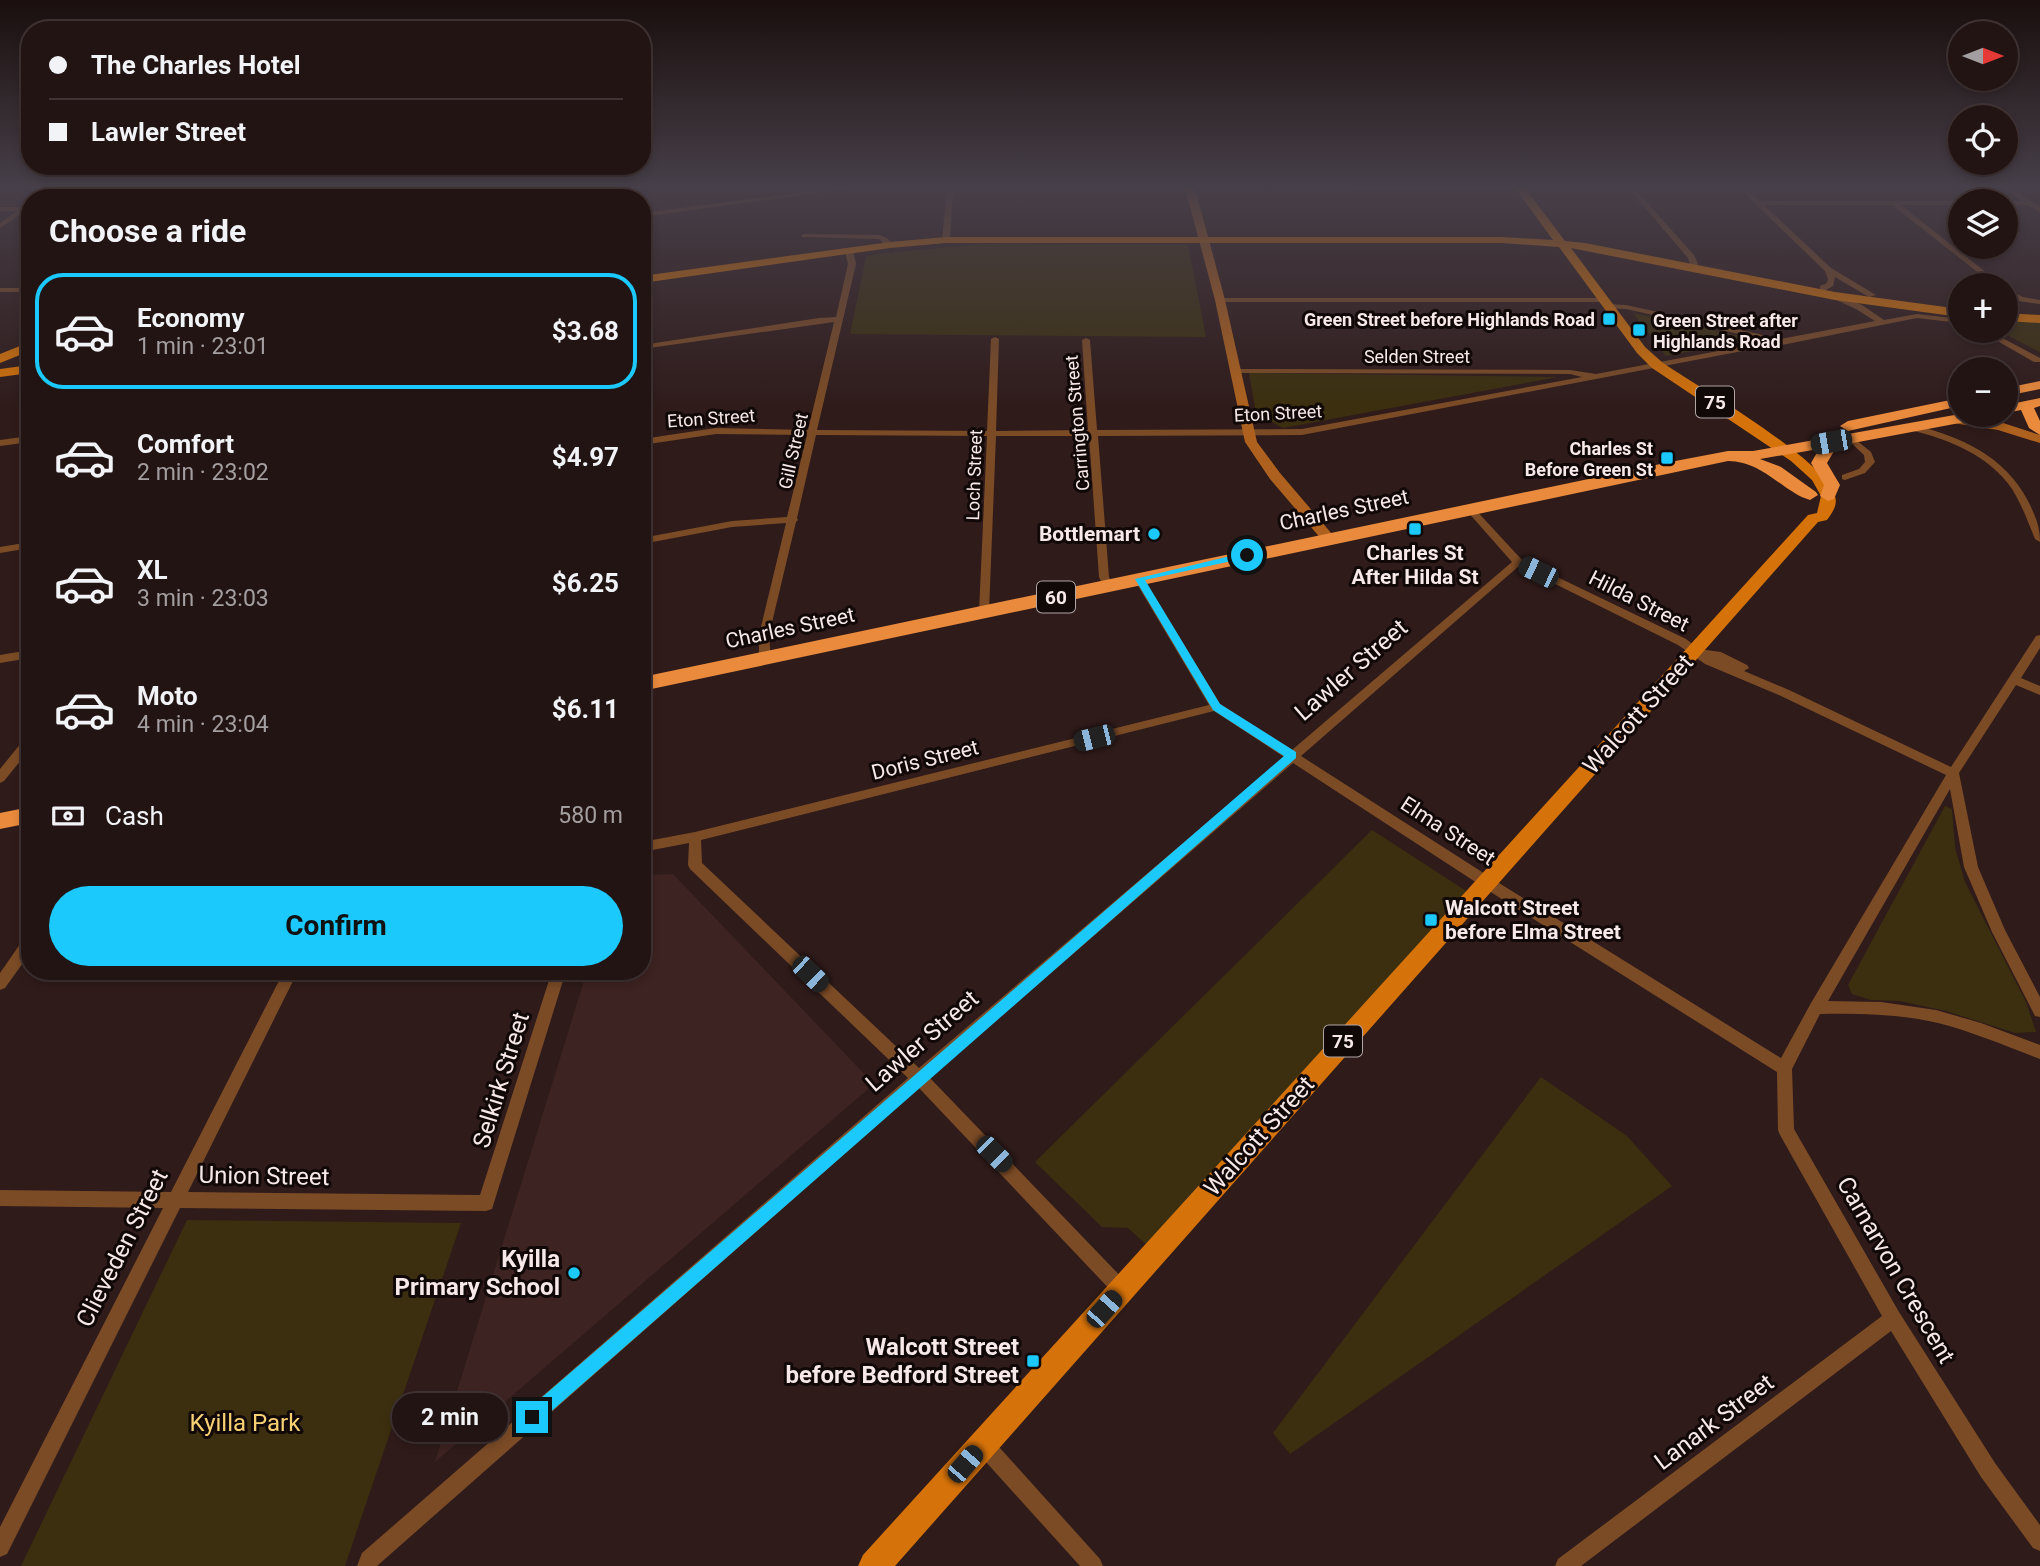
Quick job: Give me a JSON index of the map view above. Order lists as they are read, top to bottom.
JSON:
{
  "streets": {
    "highway": ["Charles Street", "60"],
    "main road": ["75", "Walcott Street"],
    "street": [
      "Selden Street",
      "Eton Street",
      "Carrington Street",
      "Gill Street",
      "Loch Street",
      "Hilda Street",
      "Lawler Street",
      "Doris Street",
      "Elma Street",
      "Selkirk Street",
      "Union Street",
      "Clieveden Street",
      "Carnarvon Crescent",
      "Lanark Street"
    ]
  },
  "crossings": [
    ["Selden Street", "Eton Street"],
    ["75", "Eton Street"],
    ["75", "Charles Street"],
    ["75", "Walcott Street"],
    ["Eton Street", "Carrington Street"],
    ["Eton Street", "Gill Street"],
    ["Eton Street", "Loch Street"],
    ["Carrington Street", "Charles Street"],
    ["Gill Street", "Charles Street"],
    ["Loch Street", "Charles Street"],
    ["Charles Street", "Hilda Street"],
    ["Charles Street", "Elma Street"],
    ["Hilda Street", "Lawler Street"],
    ["Hilda Street", "Walcott Street"],
    ["Hilda Street", "Carnarvon Crescent"],
    ["Lawler Street", "Elma Street"],
    ["Walcott Street", "Elma Street"],
    ["Doris Street", "Elma Street"],
    ["Elma Street", "Carnarvon Crescent"],
    ["Selkirk Street", "Union Street"],
    ["Union Street", "Clieveden Street"],
    ["Carnarvon Crescent", "Lanark Street"]
  ],
  "parks": ["Kyilla Park"],
  "places": {
    "transit": [
      "Green Street before Highlands Road",
      "Green Street after Highlands Road",
      "Charles St Before Green St",
      "Charles St After Hilda St",
      "Walcott Street before Elma Street",
      "Walcott Street before Bedford Street"
    ],
    "other": ["Bottlemart", "Kyilla Primary School"]
  },
  "north": "right",
  "page": {
    "map_buttons": ["+", "−"],
    "banner": ["The Charles Hotel", "Lawler Street"],
    "heading": "Choose a ride",
    "list": [
      {
        "name": "Economy",
        "note": "1 min · 23:01",
        "value": "$3.68"
      },
      {
        "name": "Comfort",
        "note": "2 min · 23:02",
        "value": "$4.97"
      },
      {
        "name": "XL",
        "note": "3 min · 23:03",
        "value": "$6.25"
      },
      {
        "name": "Moto",
        "note": "4 min · 23:04",
        "value": "$6.11"
      }
    ],
    "pay": ["Cash", "580 m"],
    "buttons": "Confirm",
    "bubble": "2 min"
  }
}
